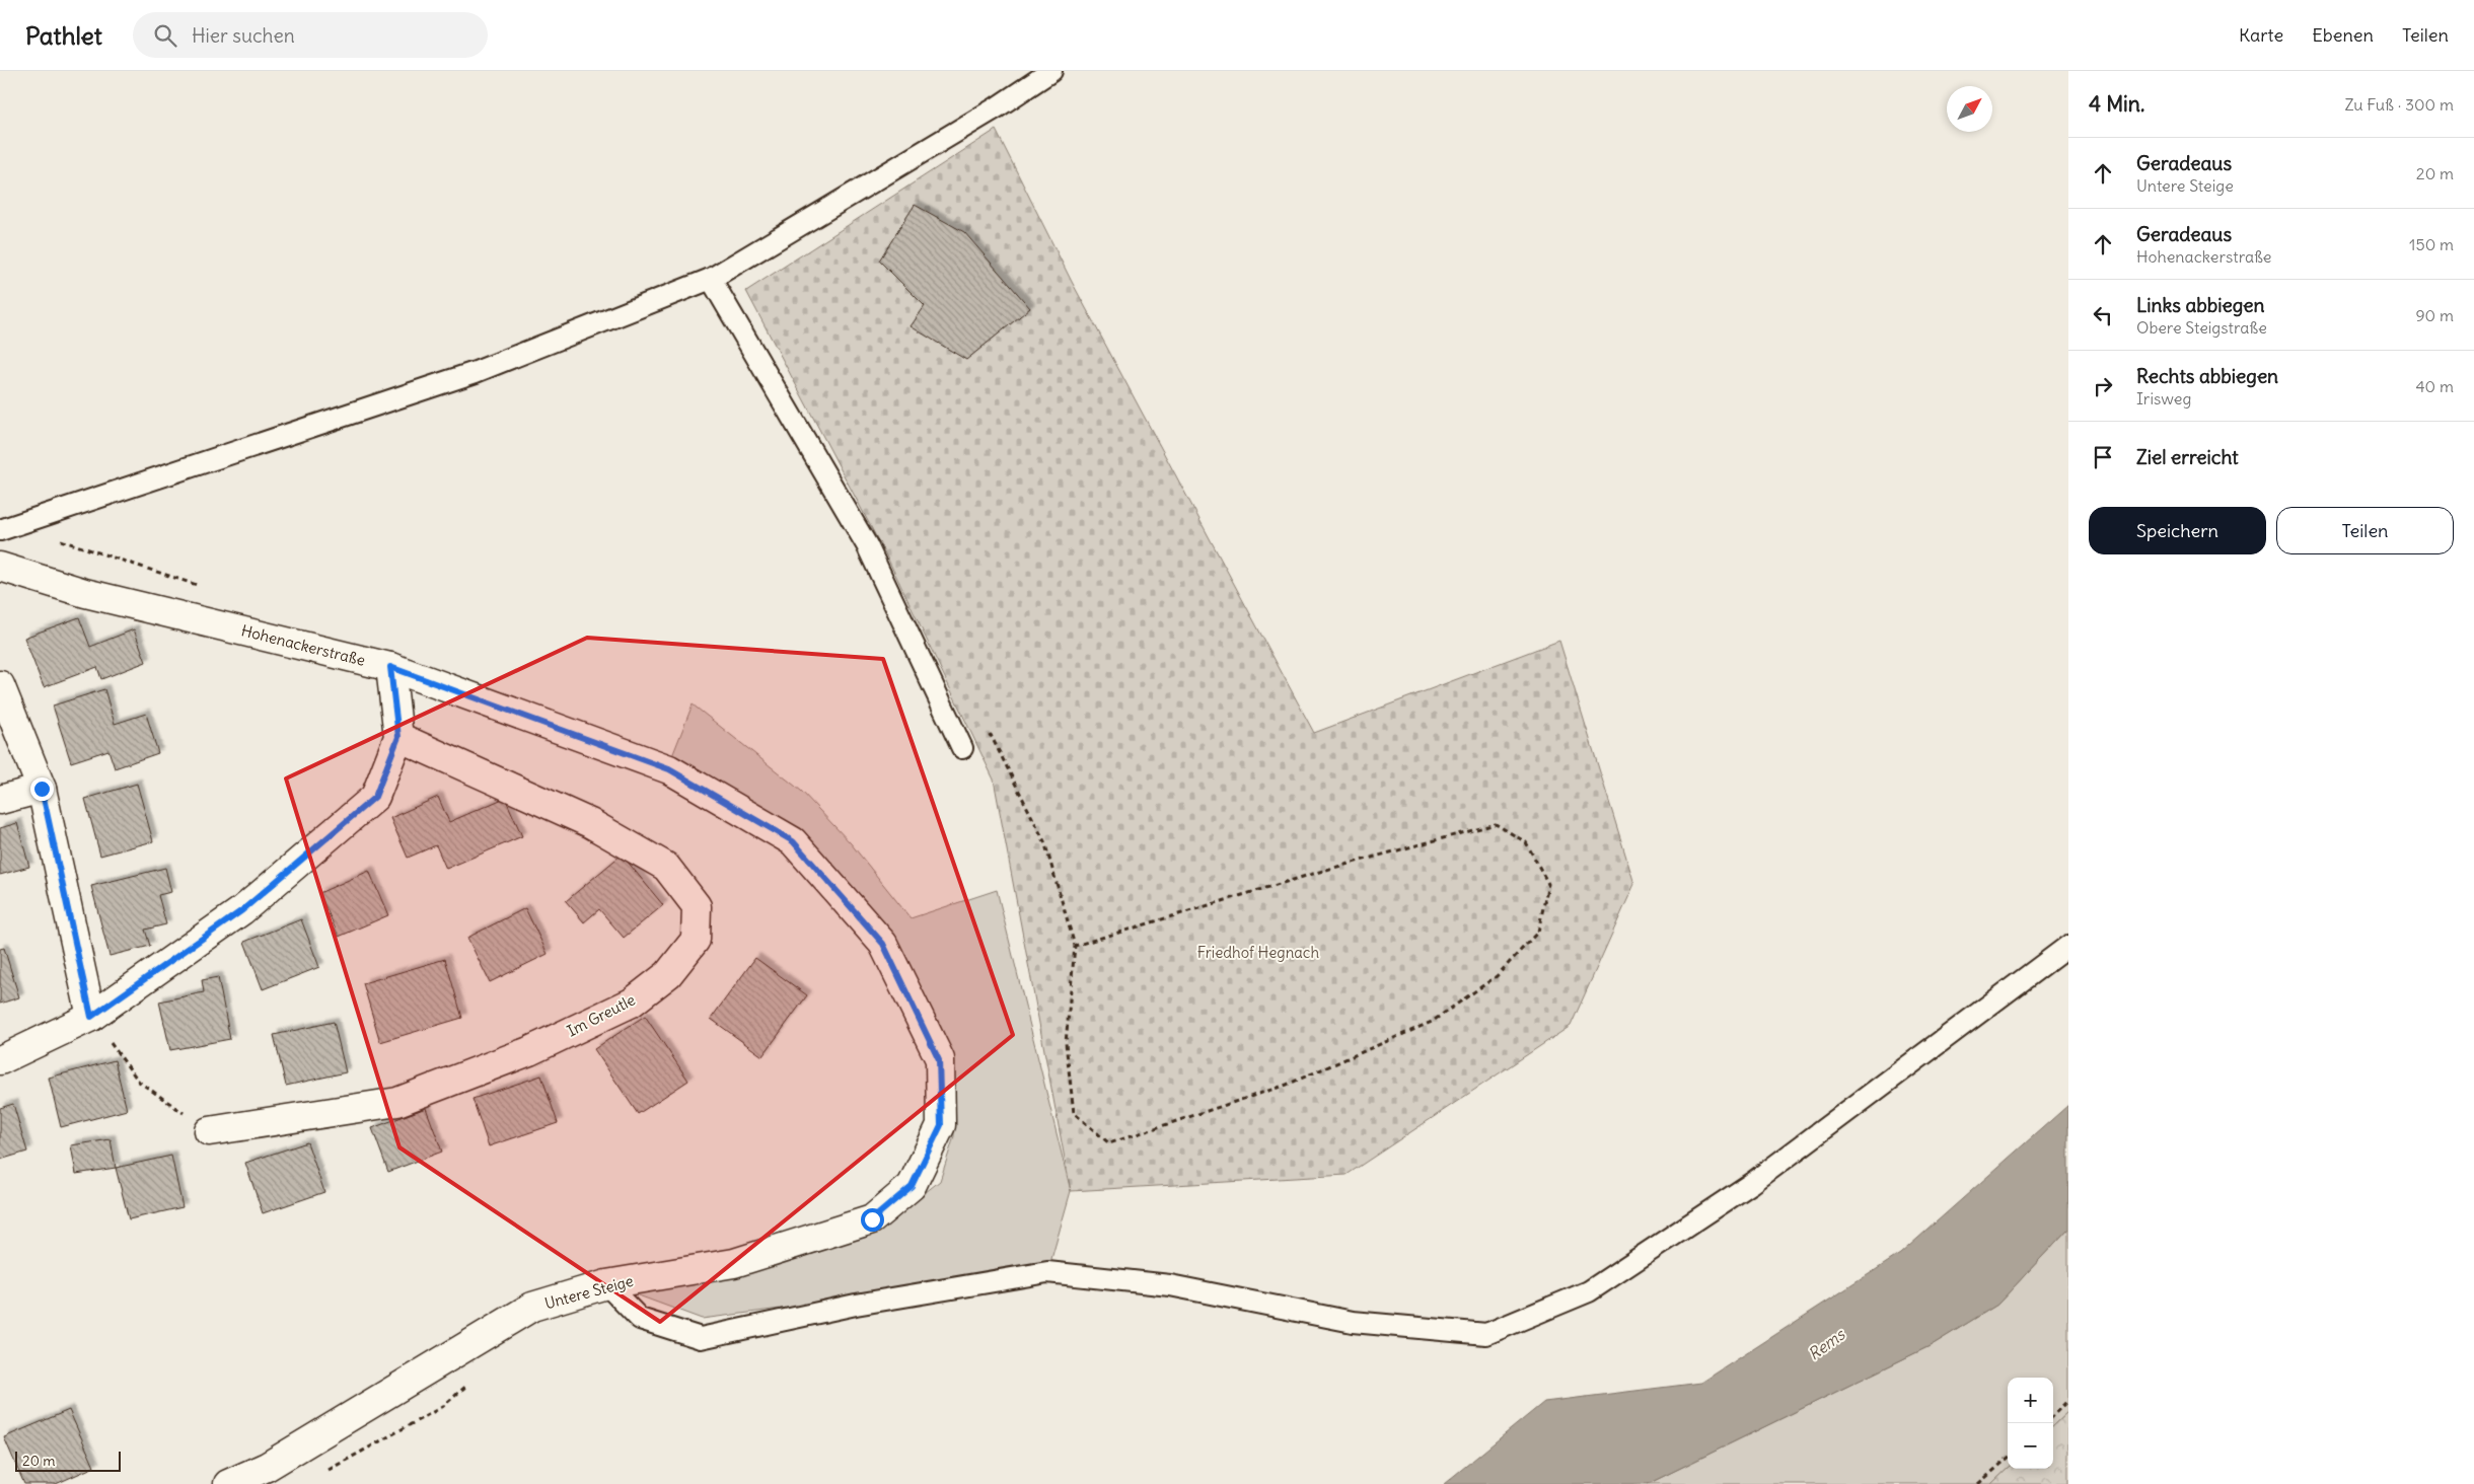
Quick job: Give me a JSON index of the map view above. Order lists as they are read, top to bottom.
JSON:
{
  "streets": {
    "street": ["Hohenackerstraße", "Im Greutle", "Untere Steige"]
  },
  "crossings": [
    ["Hohenackerstraße", "Untere Steige"]
  ],
  "water": ["Rems"],
  "parks": ["Friedhof Hegnach"],
  "scale_bar": "20 m",
  "north": "top right",
  "page": {
    "header": "Pathlet",
    "search": "Hier suchen",
    "nav": ["Karte", "Ebenen", "Teilen"],
    "heading": ["4 Min.", "Zu Fuß · 300 m"],
    "list": [
      ["Geradeaus", "Untere Steige", "20 m"],
      ["Geradeaus", "Hohenackerstraße", "150 m"],
      ["Links abbiegen", "Obere Steigstraße", "90 m"],
      ["Rechts abbiegen", "Irisweg", "40 m"],
      "Ziel erreicht"
    ],
    "buttons": ["Speichern", "Teilen"],
    "map_buttons": ["+", "−"],
    "scale": "20 m"
  }
}
